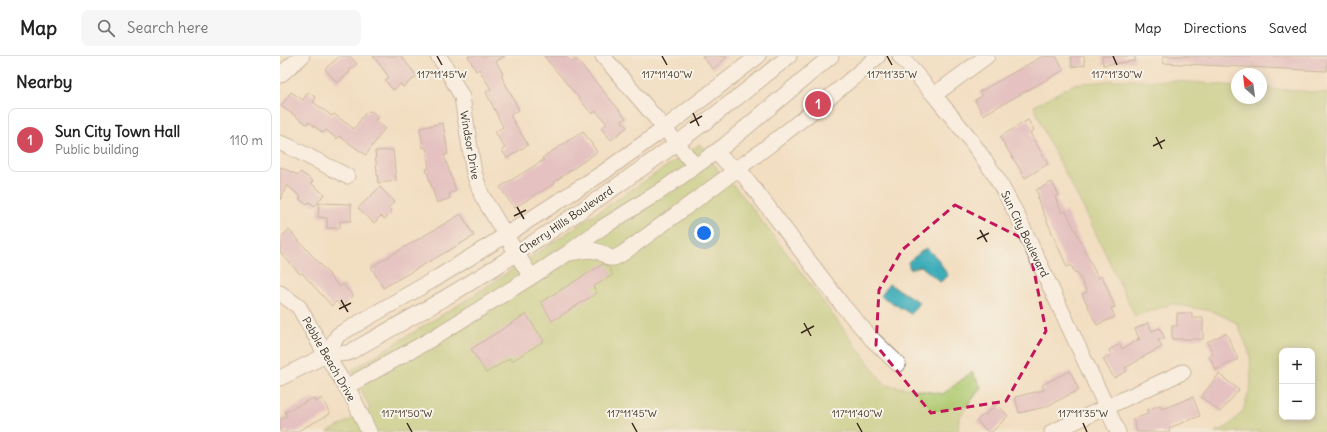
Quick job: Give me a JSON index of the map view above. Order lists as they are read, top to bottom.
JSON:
{
  "streets": {
    "street": [
      "Windsor Drive",
      "Cherry Hills Boulevard",
      "Sun City Boulevard",
      "Pebble Beach Drive"
    ]
  },
  "crossings": [
    ["Windsor Drive", "Cherry Hills Boulevard"],
    ["Cherry Hills Boulevard", "Pebble Beach Drive"]
  ],
  "north": "top left",
  "page": {
    "header": "Map",
    "search": "Search here",
    "nav": ["Map", "Directions", "Saved"],
    "heading": "Nearby",
    "pins": "1",
    "list": [
      {
        "mark": "1",
        "name": "Sun City Town Hall",
        "note": "Public building",
        "value": "110 m"
      }
    ],
    "map_buttons": ["+", "−"]
  },
  "coordinates": [
    "117°11'45\"W",
    "117°11'40\"W",
    "117°11'35\"W",
    "117°11'30\"W",
    "117°11'50\"W"
  ]
}
